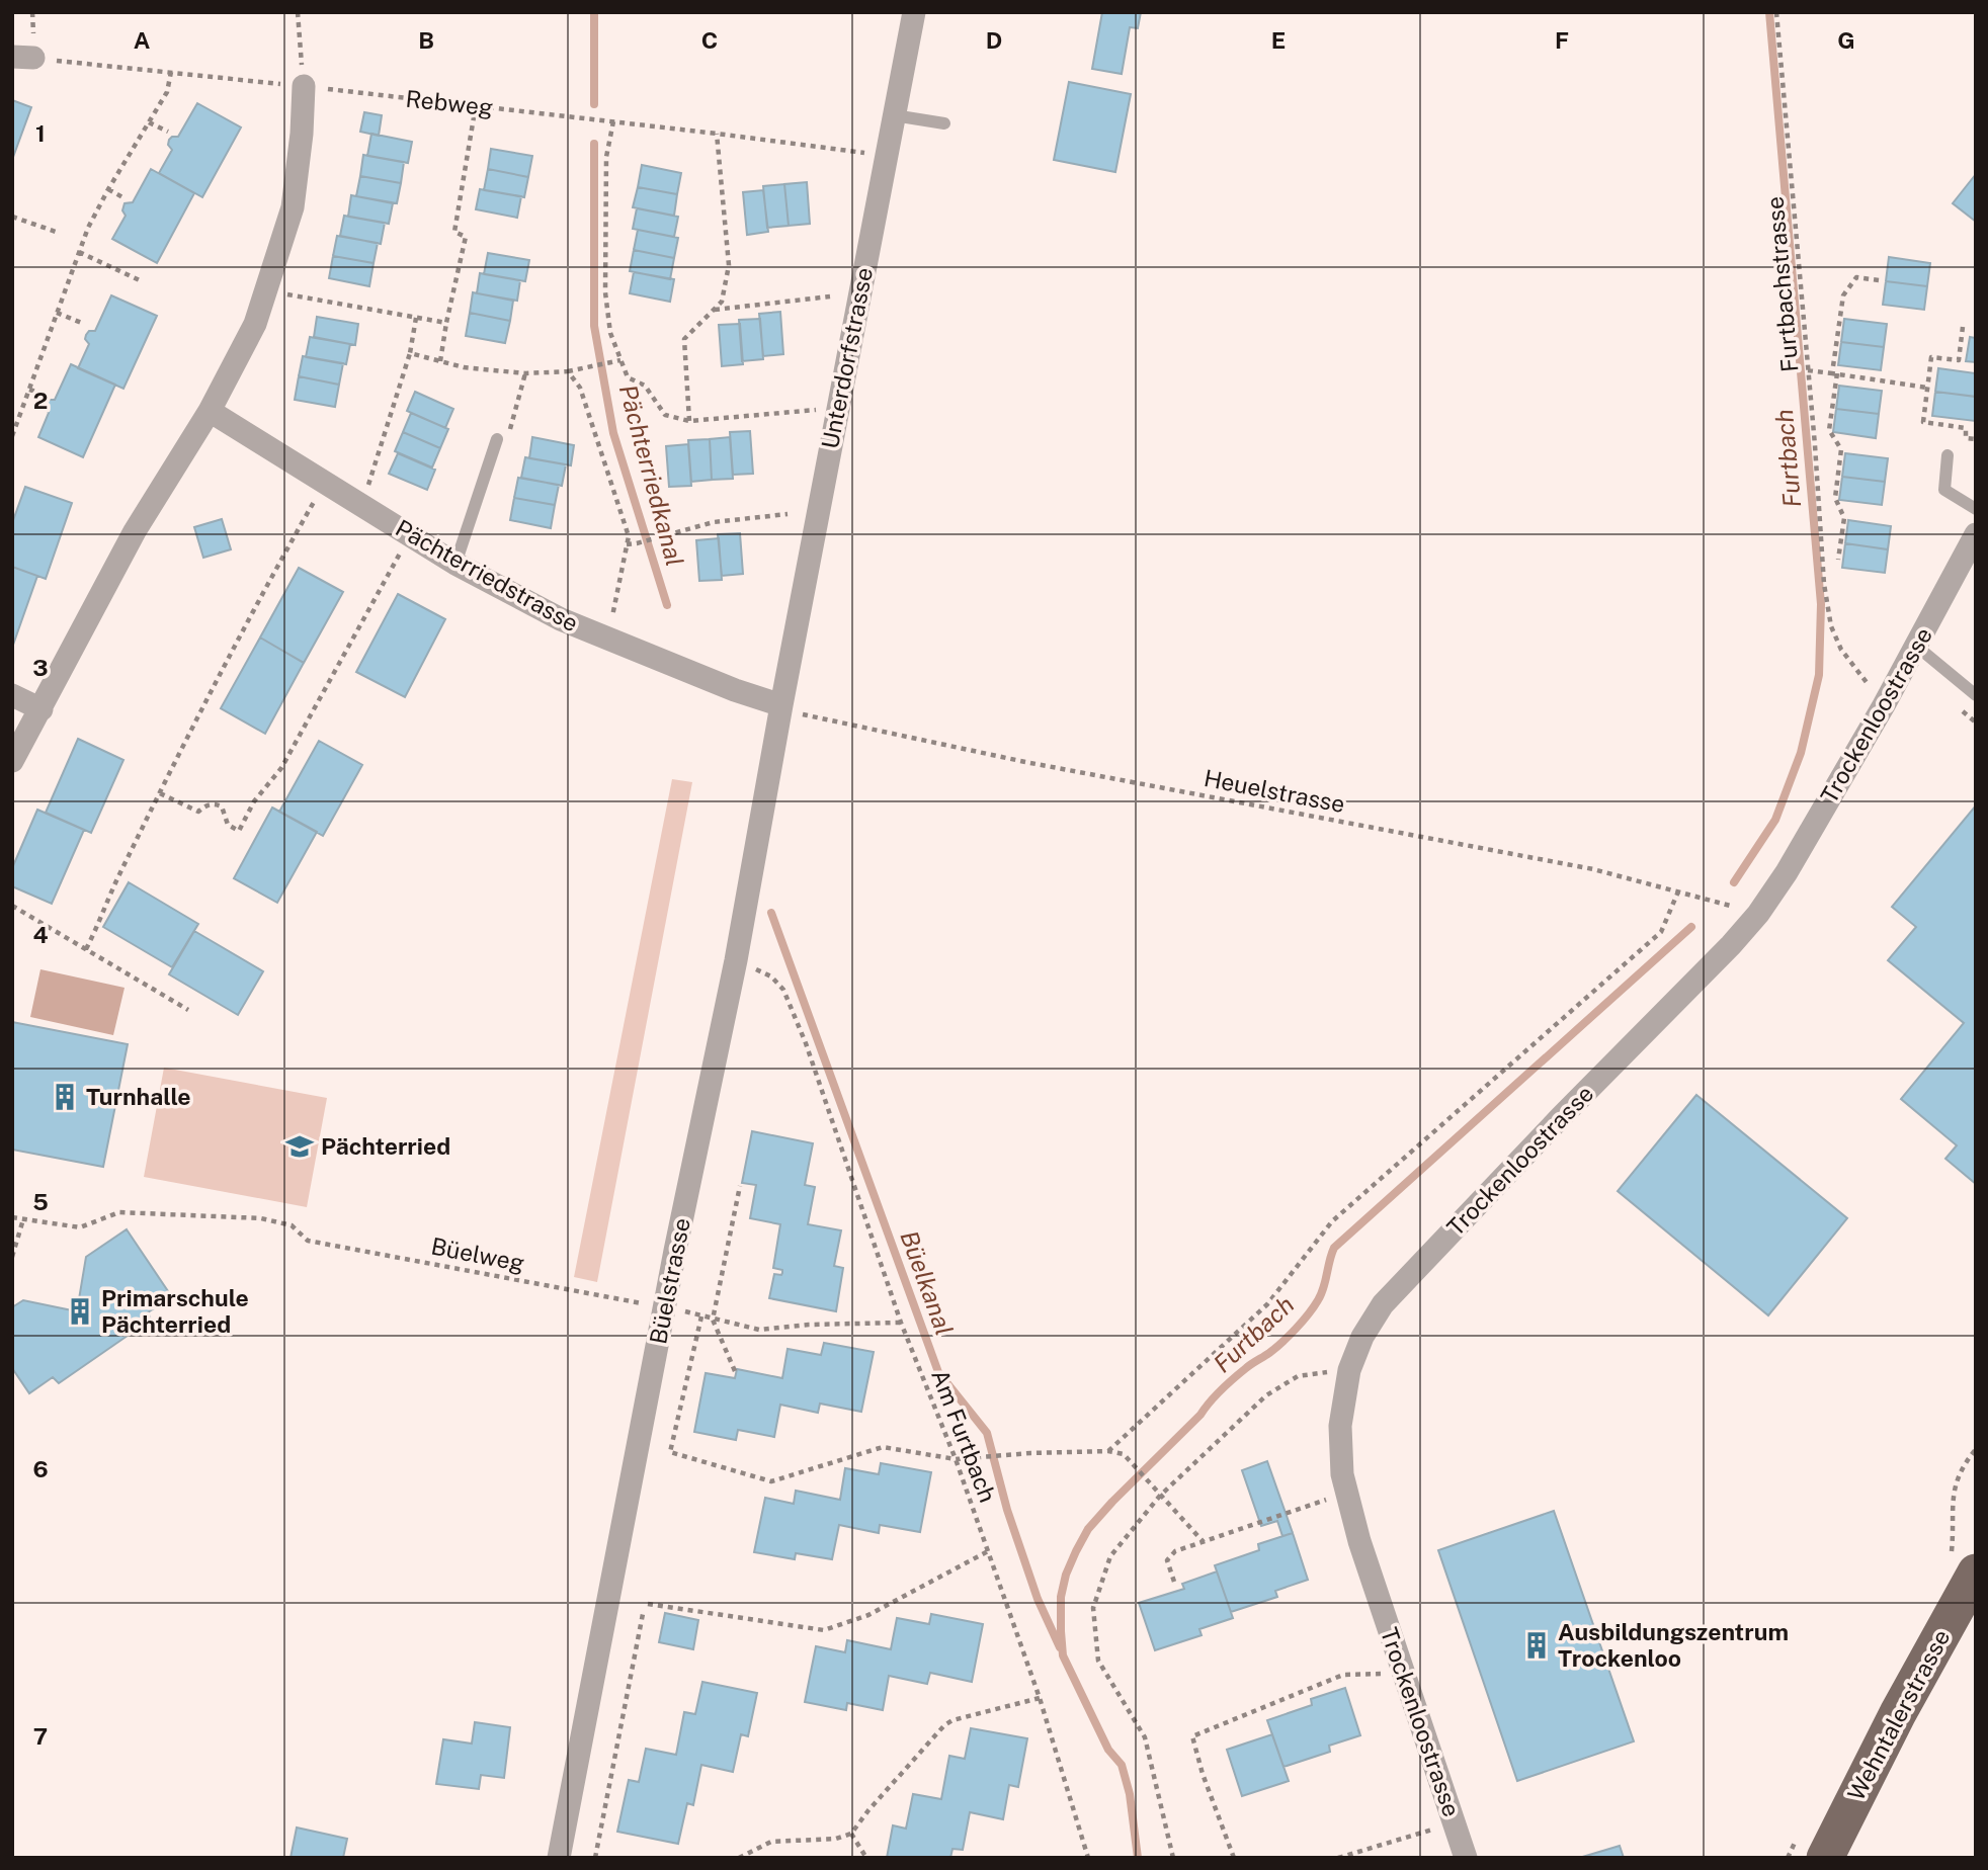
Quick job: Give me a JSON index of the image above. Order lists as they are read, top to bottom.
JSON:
{
  "streets": {
    "main road": ["Wehntalerstrasse"],
    "street": [
      "Unterdorfstrasse",
      "Pächterriedstrasse",
      "Trockenloostrasse",
      "Büelstrasse"
    ],
    "path": [
      "Rebweg",
      "Furtbachstrasse",
      "Heuelstrasse",
      "Büelweg",
      "Am Furtbach"
    ]
  },
  "crossings": [
    ["Rebweg", "Unterdorfstrasse"],
    ["Furtbachstrasse", "Trockenloostrasse"],
    ["Unterdorfstrasse", "Pächterriedstrasse"],
    ["Unterdorfstrasse", "Heuelstrasse"],
    ["Unterdorfstrasse", "Büelstrasse"],
    ["Pächterriedstrasse", "Heuelstrasse"],
    ["Pächterriedstrasse", "Büelstrasse"],
    ["Trockenloostrasse", "Heuelstrasse"],
    ["Heuelstrasse", "Büelstrasse"]
  ],
  "water": ["Furtbach", "Pächterriedkanal", "Büelkanal"],
  "places": {
    "building": ["Turnhalle", "Primarschule Pächterried", "Ausbildungszentrum Trockenloo"],
    "school or university": ["Pächterried"]
  },
  "grid": {
    "columns": [
      "A",
      "B",
      "C",
      "D",
      "E",
      "F",
      "G"
    ],
    "rows": [
      "1",
      "2",
      "3",
      "4",
      "5",
      "6",
      "7"
    ]
  }
}
